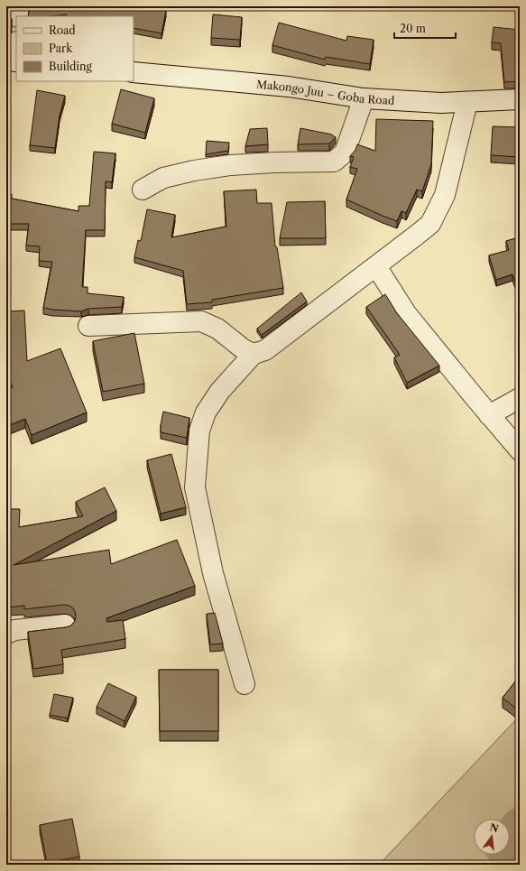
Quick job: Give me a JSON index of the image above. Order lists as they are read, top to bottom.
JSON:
{
  "streets": {
    "street": ["Makongo Juu – Goba Road"]
  },
  "legend": ["Road", "Park", "Building"],
  "scale_bar": "20 m",
  "north": "top"
}
